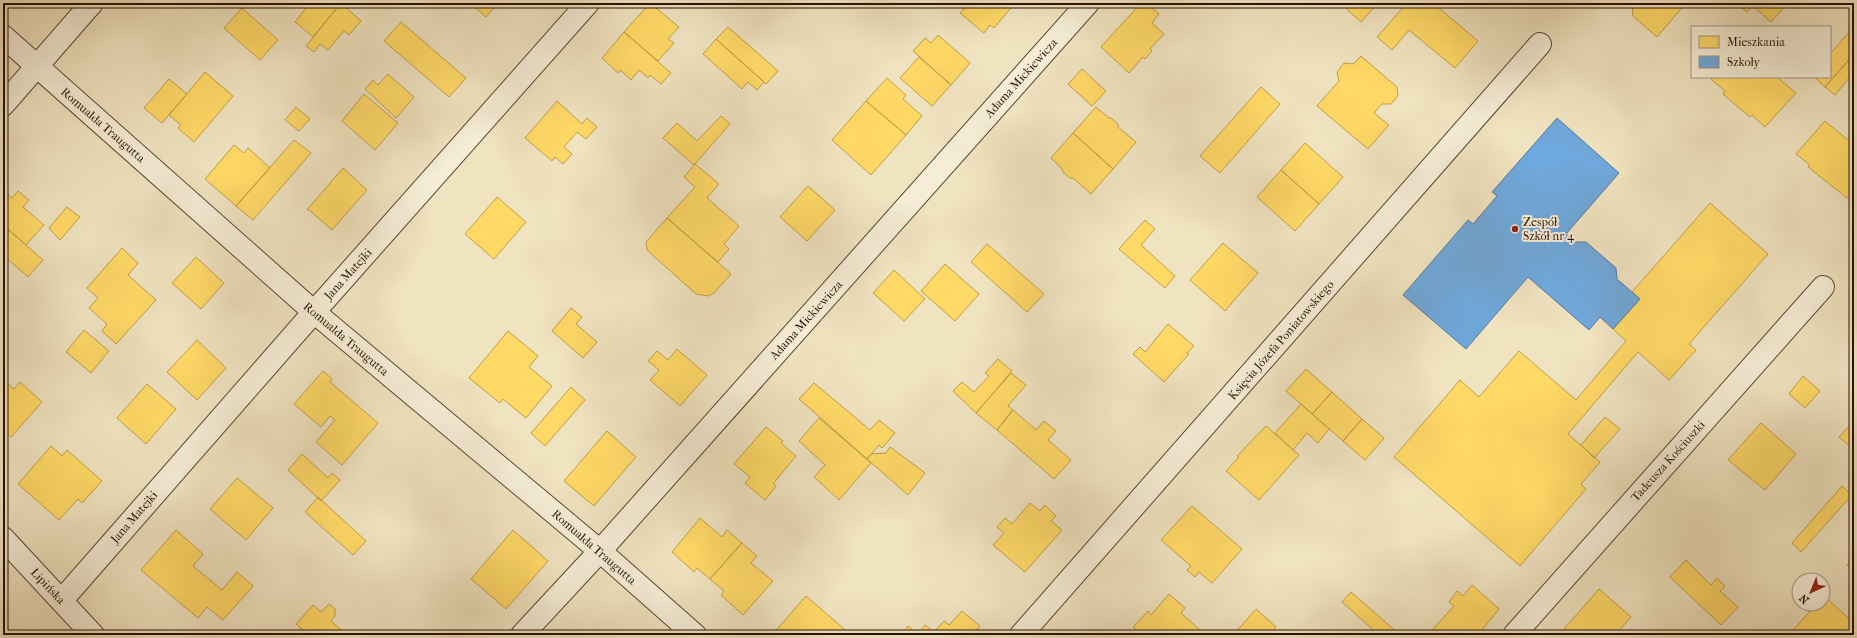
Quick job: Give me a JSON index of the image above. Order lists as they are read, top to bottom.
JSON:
{
  "streets": {
    "street": [
      "Adama Mickiewicza",
      "Romualda Traugutta",
      "Jana Matejki",
      "Księcia Józefa Poniatowskiego",
      "Tadeusza Kościuszki",
      "Lipińska"
    ]
  },
  "crossings": [
    ["Adama Mickiewicza", "Romualda Traugutta"],
    ["Romualda Traugutta", "Jana Matejki"],
    ["Jana Matejki", "Lipińska"]
  ],
  "places": ["Zespół Szkół nr 4"],
  "legend": ["Mieszkania", "Szkoły"],
  "north": "bottom left"
}
